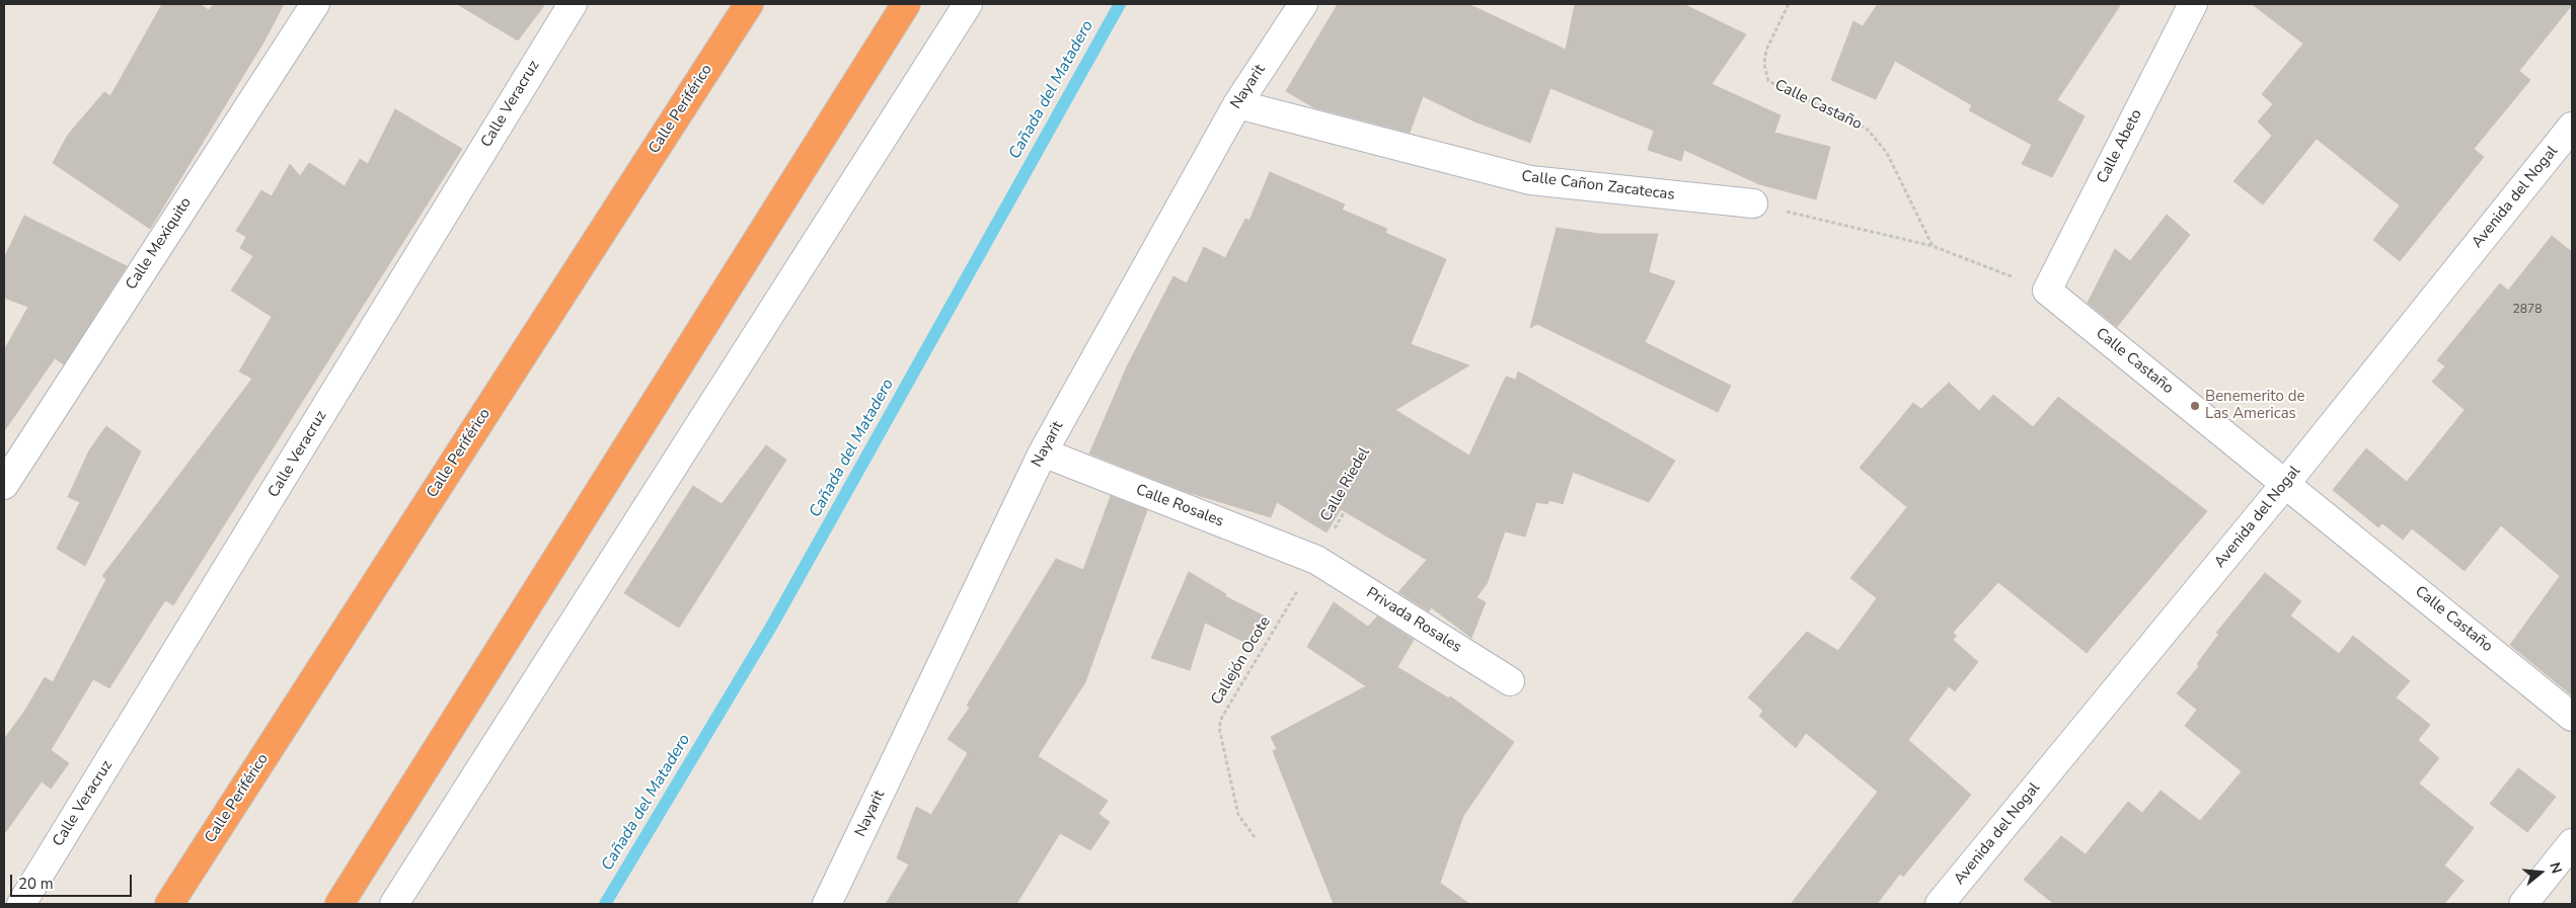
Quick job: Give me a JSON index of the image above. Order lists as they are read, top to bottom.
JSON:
{
  "streets": {
    "highway": ["Calle Periférico"],
    "street": [
      "Nayarit",
      "Calle Veracruz",
      "Calle Castaño",
      "Calle Abeto",
      "Calle Cañon Zacatecas",
      "Avenida del Nogal",
      "Calle Mexiquito",
      "Calle Rosales",
      "Privada Rosales"
    ],
    "path": ["Calle Riedel", "Callejón Ocote"]
  },
  "crossings": [
    ["Nayarit", "Calle Cañon Zacatecas"],
    ["Nayarit", "Calle Rosales"],
    ["Calle Castaño", "Calle Abeto"],
    ["Calle Castaño", "Avenida del Nogal"],
    ["Calle Riedel", "Calle Rosales"],
    ["Calle Riedel", "Privada Rosales"],
    ["Calle Riedel", "Callejón Ocote"],
    ["Calle Rosales", "Privada Rosales"],
    ["Calle Rosales", "Callejón Ocote"],
    ["Privada Rosales", "Callejón Ocote"]
  ],
  "water": ["Cañada del Matadero"],
  "places": ["Benemerito de Las Americas"],
  "house_numbers": ["2878"],
  "scale_bar": "20 m",
  "north": "right"
}
